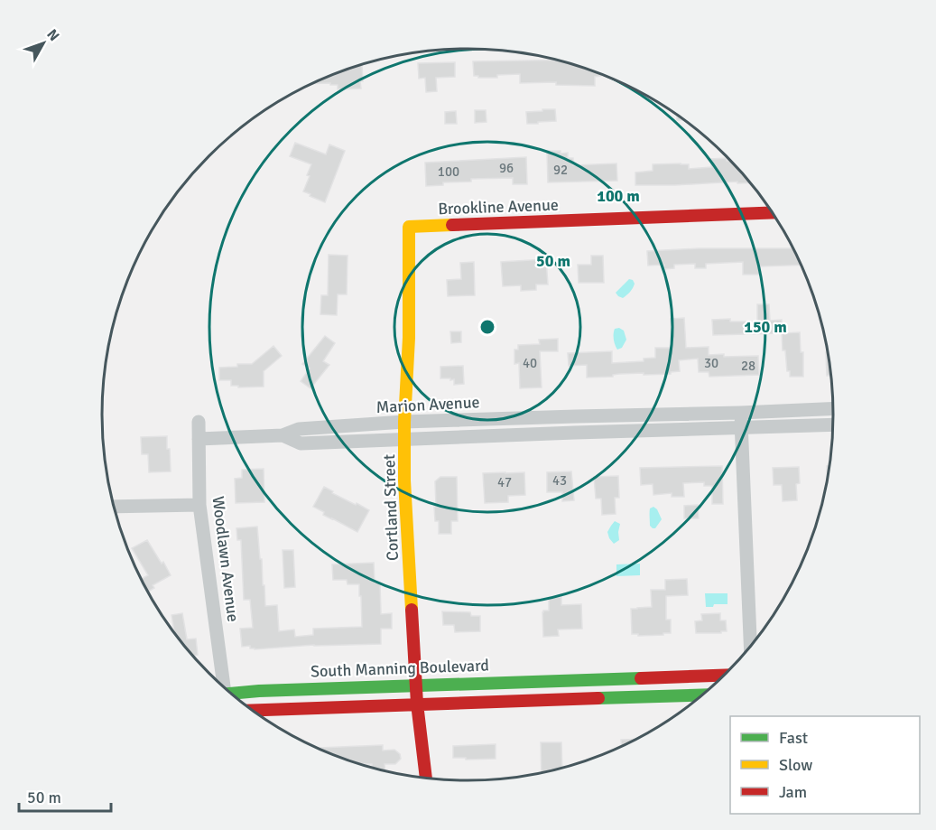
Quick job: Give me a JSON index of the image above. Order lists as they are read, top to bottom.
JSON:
{
  "streets": {
    "street": [
      "Brookline Avenue",
      "Marion Avenue",
      "Cortland Street",
      "Woodlawn Avenue",
      "South Manning Boulevard"
    ]
  },
  "crossings": [
    ["Brookline Avenue", "Cortland Street"],
    ["Marion Avenue", "Cortland Street"],
    ["Marion Avenue", "Woodlawn Avenue"],
    ["Cortland Street", "South Manning Boulevard"]
  ],
  "house_numbers": [
    "96",
    "92",
    "100",
    "40",
    "30",
    "28",
    "43",
    "47"
  ],
  "legend": ["Fast", "Slow", "Jam"],
  "scale_bar": "50 m",
  "north": "top right",
  "rings": ["100 m", "50 m", "150 m"]
}
